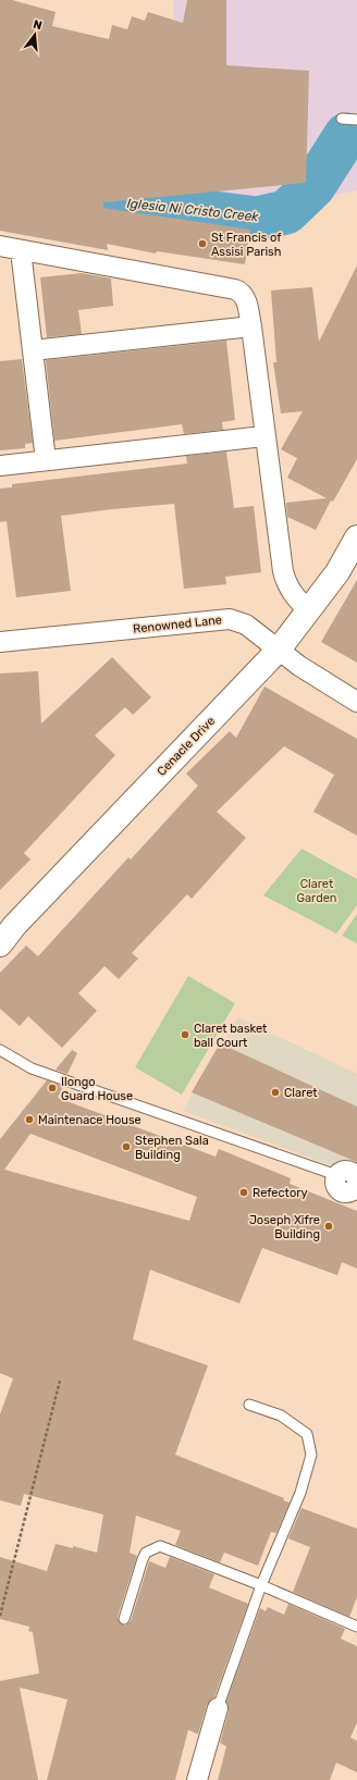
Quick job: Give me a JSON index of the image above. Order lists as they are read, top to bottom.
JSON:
{
  "streets": {
    "street": ["Renowned Lane", "Cenacle Drive"]
  },
  "crossings": [
    ["Renowned Lane", "Cenacle Drive"]
  ],
  "water": ["Iglesia Ni Cristo Creek"],
  "parks": ["Claret Garden"],
  "places": [
    "St Francis of Assisi Parish",
    "Claret basket ball Court",
    "Ilongo Guard House",
    "Claret",
    "Maintenace House",
    "Stephen Sala Building",
    "Refectory",
    "Joseph Xifre Building"
  ],
  "north": "top"
}
